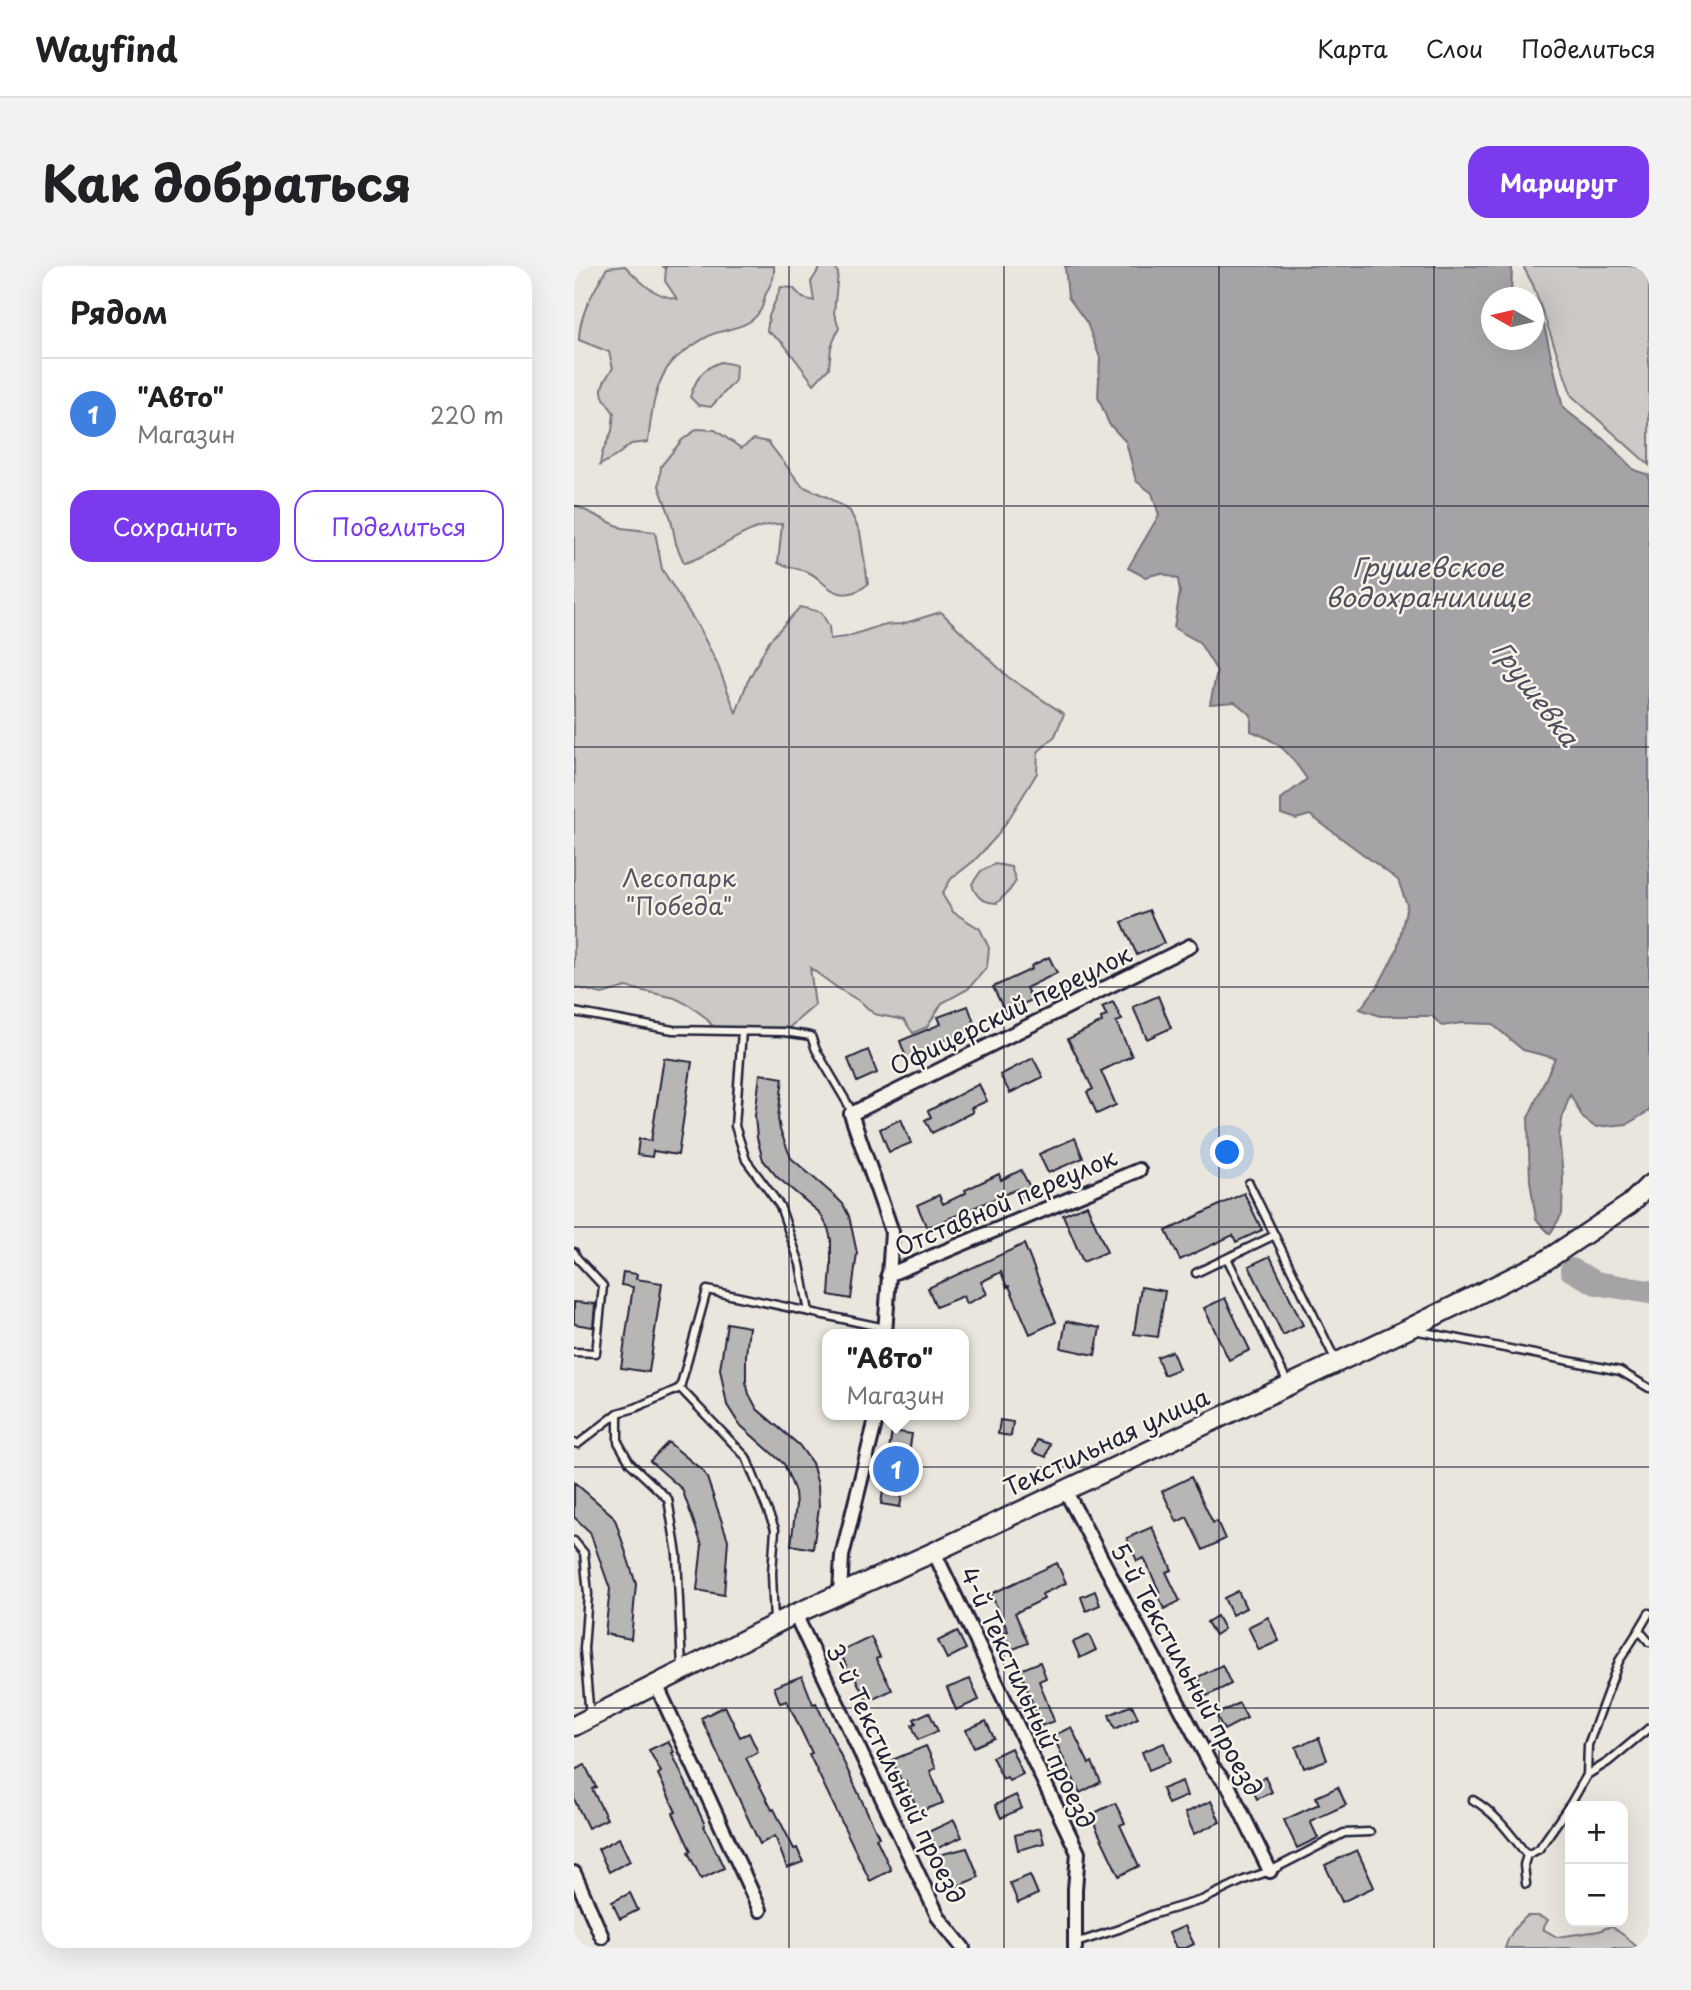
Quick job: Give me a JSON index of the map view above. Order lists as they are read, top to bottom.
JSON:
{
  "streets": {
    "main road": ["Текстильная улица"],
    "street": [
      "Офицерский переулок",
      "Отставной переулок",
      "5-й Текстильный проезд",
      "4-й Текстильный проезд",
      "3-й Текстильный проезд"
    ]
  },
  "crossings": [
    ["Текстильная улица", "5-й Текстильный проезд"],
    ["Текстильная улица", "4-й Текстильный проезд"],
    ["Текстильная улица", "3-й Текстильный проезд"]
  ],
  "water": ["Грушевское водохранилище", "Грушевка"],
  "parks": ["Лесопарк \"Победа\""],
  "north": "left",
  "page": {
    "header": "Wayfind",
    "nav": ["Карта", "Слои", "Поделиться"],
    "title": "Как добраться",
    "buttons": [
      "Маршрут",
      ["Сохранить", "Поделиться"]
    ],
    "heading": "Рядом",
    "list": [
      {
        "mark": "1",
        "name": "\"Авто\"",
        "note": "Магазин",
        "value": "220 m"
      }
    ],
    "popup": ["\"Авто\"", "Магазин"],
    "pins": "1",
    "map_buttons": ["+", "−"]
  }
}
